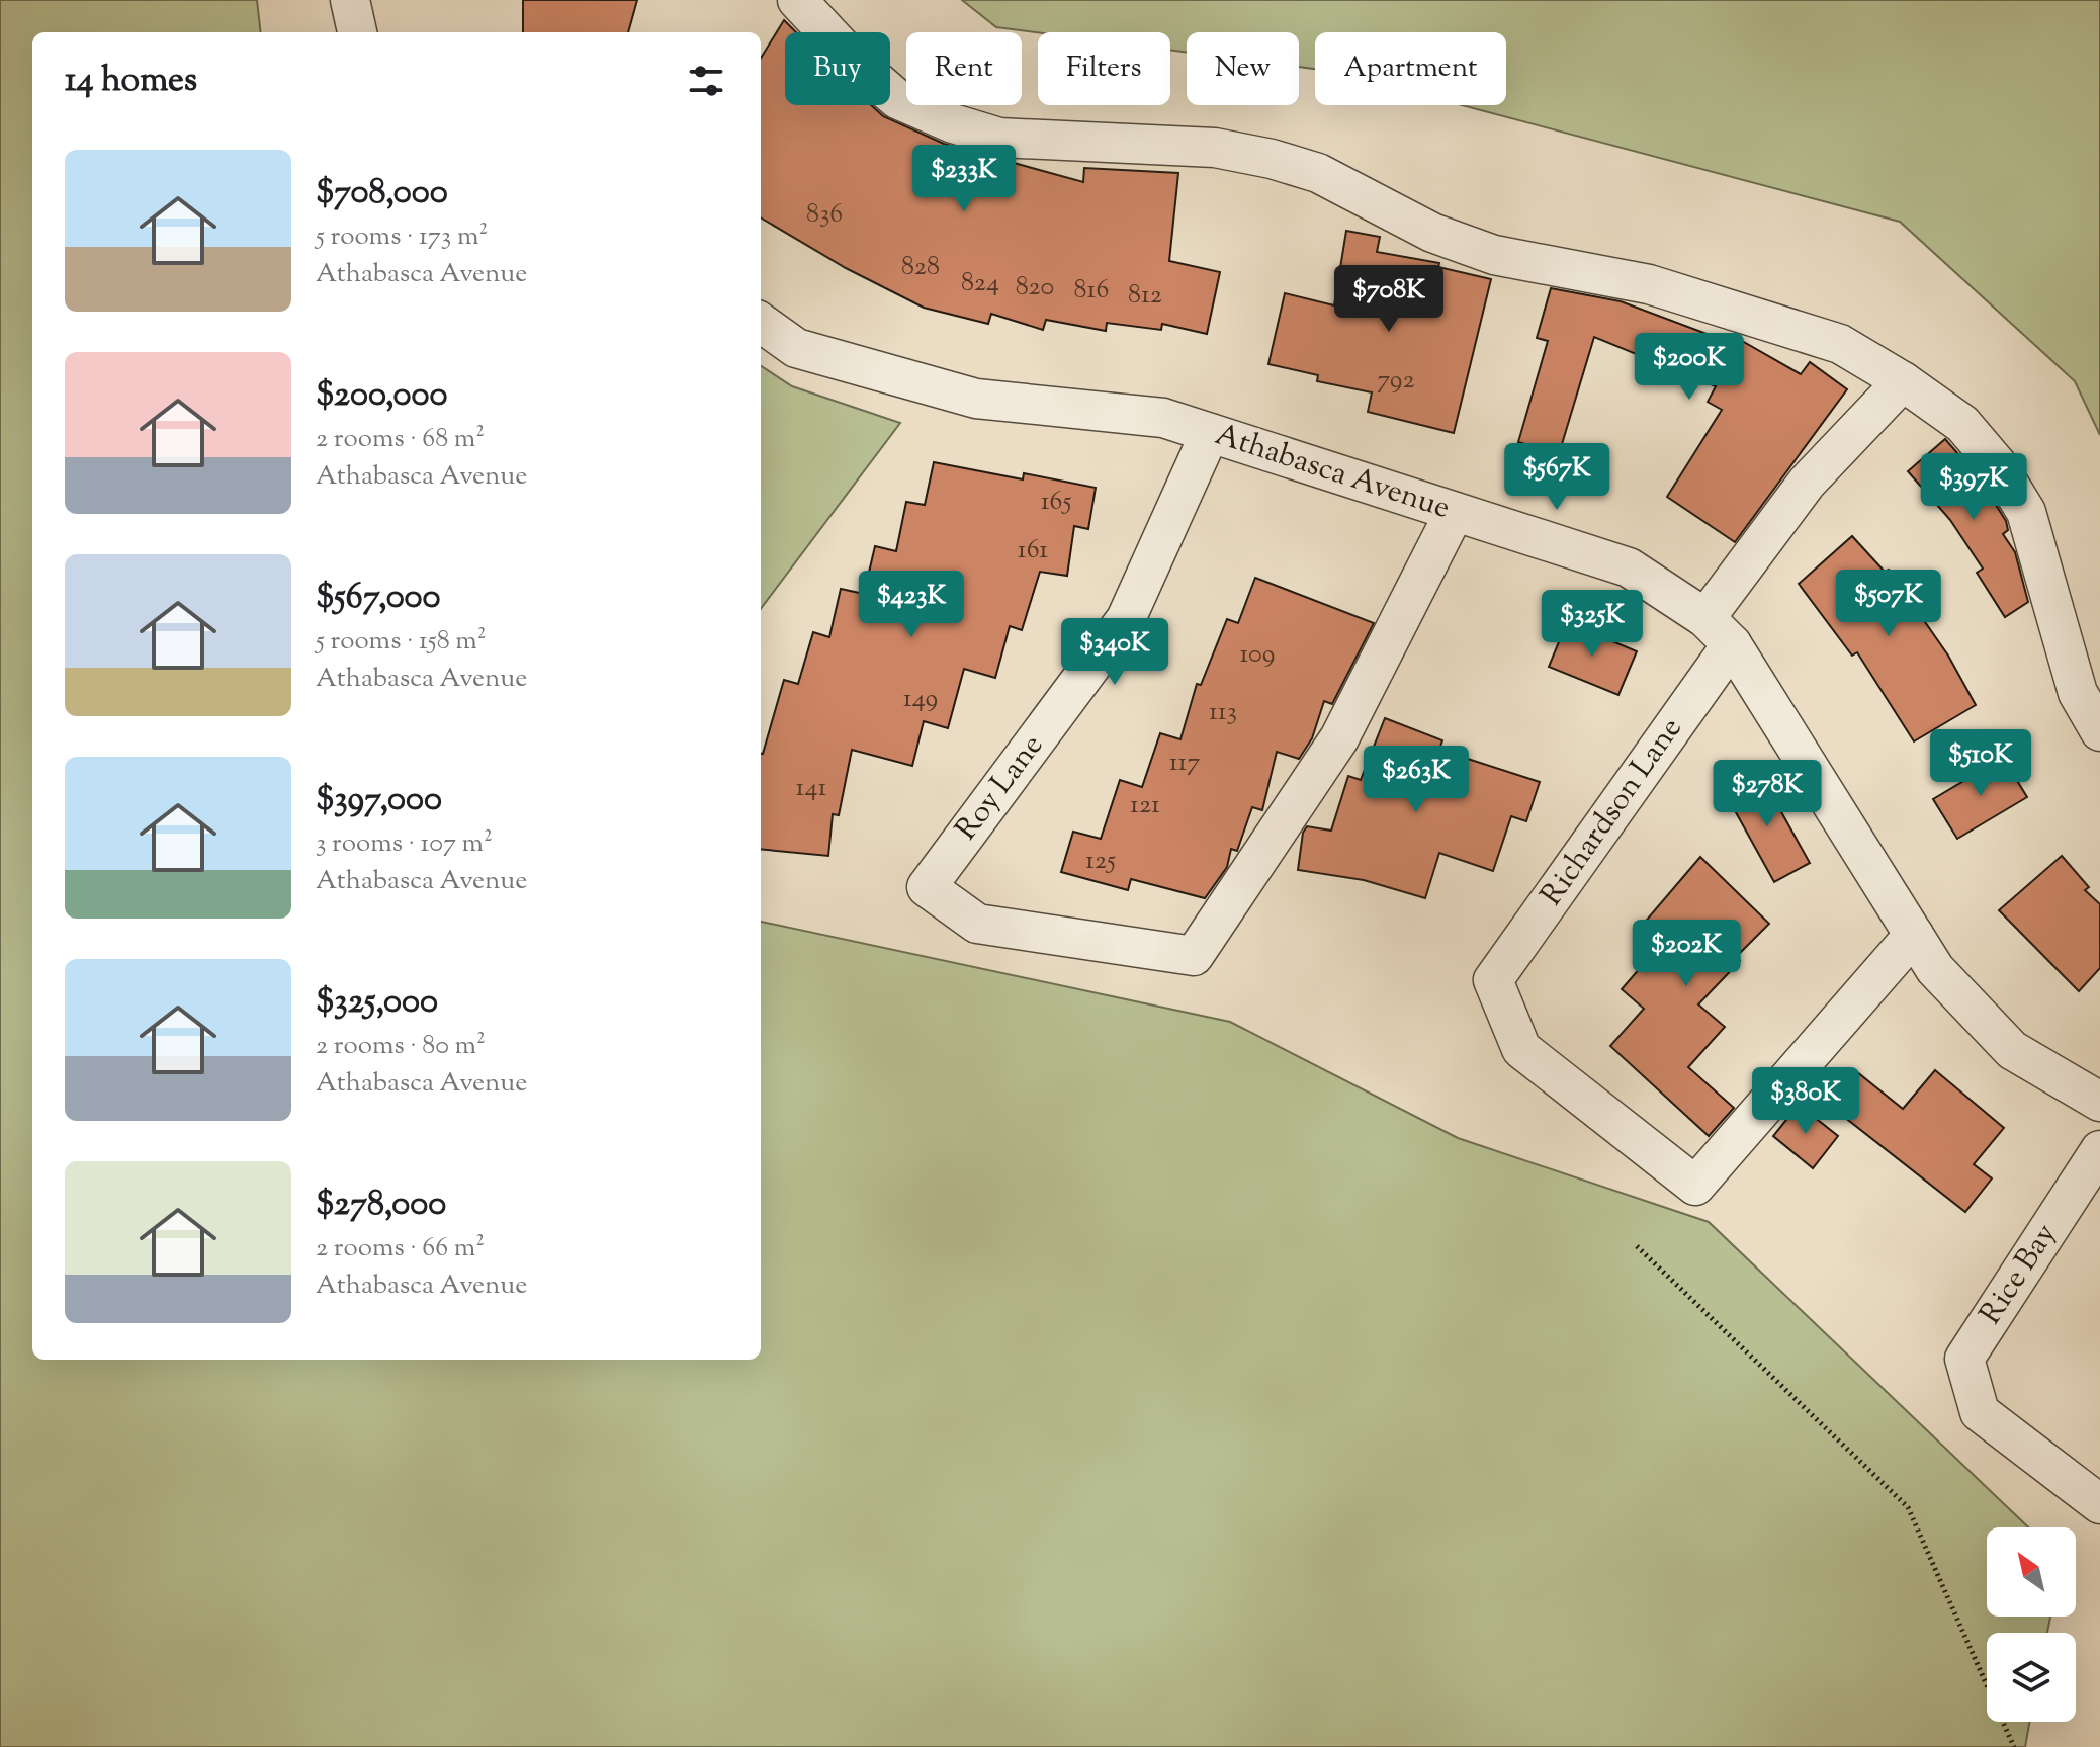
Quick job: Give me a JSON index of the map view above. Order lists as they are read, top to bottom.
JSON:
{
  "streets": {
    "street": [
      "Athabasca Avenue",
      "Roy Lane",
      "Richardson Lane",
      "Rice Bay"
    ]
  },
  "crossings": [
    ["Athabasca Avenue", "Roy Lane"],
    ["Athabasca Avenue", "Richardson Lane"]
  ],
  "house_numbers": [
    "836",
    "828",
    "824",
    "820",
    "816",
    "812",
    "792",
    "165",
    "161",
    "109",
    "149",
    "113",
    "117",
    "141",
    "121",
    "125"
  ],
  "north": "top left",
  "page": {
    "chip": [
      "Buy",
      "Rent",
      "Filters",
      "New",
      "Apartment"
    ],
    "heading": "14 homes",
    "list": [
      {
        "name": "$708,000",
        "note": "5 rooms · 173 m² · Athabasca Avenue"
      },
      {
        "name": "$200,000",
        "note": "2 rooms · 68 m² · Athabasca Avenue"
      },
      {
        "name": "$567,000",
        "note": "5 rooms · 158 m² · Athabasca Avenue"
      },
      {
        "name": "$397,000",
        "note": "3 rooms · 107 m² · Athabasca Avenue"
      },
      {
        "name": "$325,000",
        "note": "2 rooms · 80 m² · Athabasca Avenue"
      },
      {
        "name": "$278,000",
        "note": "2 rooms · 66 m² · Athabasca Avenue"
      }
    ],
    "price": [
      "$233K",
      "$708K",
      "$200K",
      "$567K",
      "$397K",
      "$507K",
      "$423K",
      "$325K",
      "$340K",
      "$510K",
      "$263K",
      "$278K",
      "$202K",
      "$380K"
    ]
  }
}
